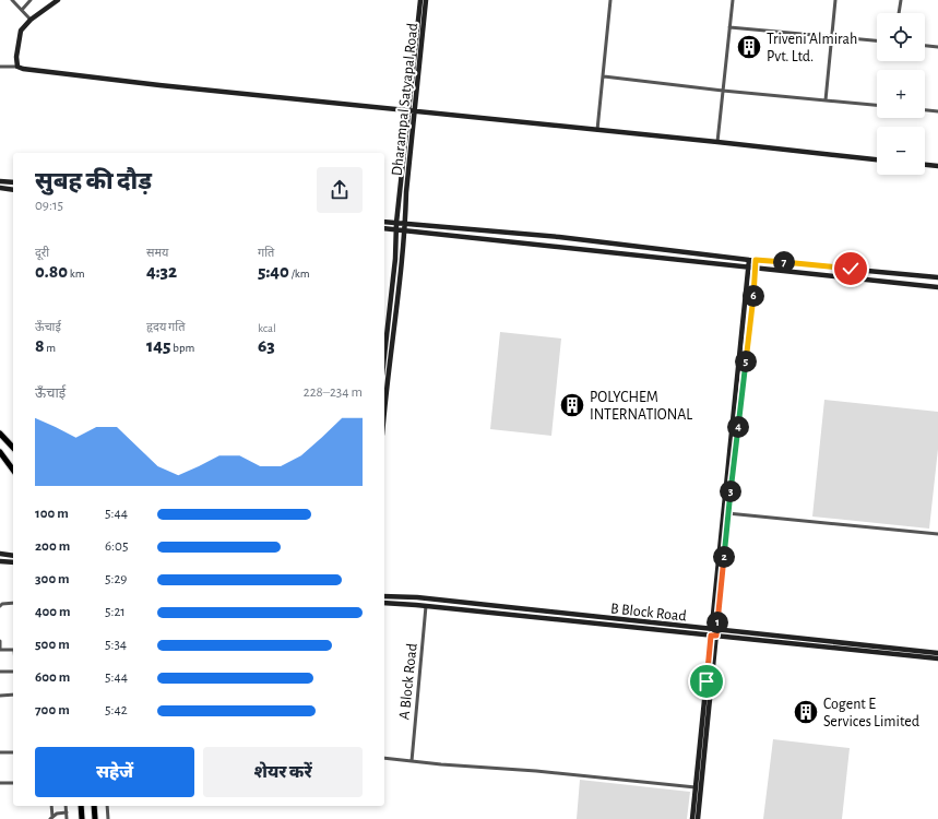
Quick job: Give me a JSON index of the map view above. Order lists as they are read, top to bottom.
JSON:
{
  "streets": {
    "street": ["Dharampal Satyapal Road", "B Block Road", "A Block Road"]
  },
  "crossings": [
    ["B Block Road", "A Block Road"]
  ],
  "places": {
    "building": ["Triveni Almirah Pvt. Ltd.", "POLYCHEM INTERNATIONAL", "Cogent E Services Limited"]
  },
  "page": {
    "map_buttons": ["+", "−"],
    "heading": ["सुबह की दौड़", "09:15"],
    "stats": [
      ["दूरी", "0.80 km"],
      ["समय", "4:32"],
      ["गति", "5:40 /km"],
      ["ऊँचाई", "8 m"],
      ["हृदय गति", "145 bpm"],
      ["kcal", "63"]
    ],
    "pins": [
      "7",
      "6",
      "5",
      "4",
      "3",
      "2",
      "1"
    ],
    "chart": ["ऊँचाई", "228–234 m"],
    "list": [
      {
        "name": "100 m",
        "note": "5:44"
      },
      {
        "name": "200 m",
        "note": "6:05"
      },
      {
        "name": "300 m",
        "note": "5:29"
      },
      {
        "name": "400 m",
        "note": "5:21"
      },
      {
        "name": "500 m",
        "note": "5:34"
      },
      {
        "name": "600 m",
        "note": "5:44"
      },
      {
        "name": "700 m",
        "note": "5:42"
      }
    ],
    "buttons": ["सहेजें", "शेयर करें"]
  }
}
